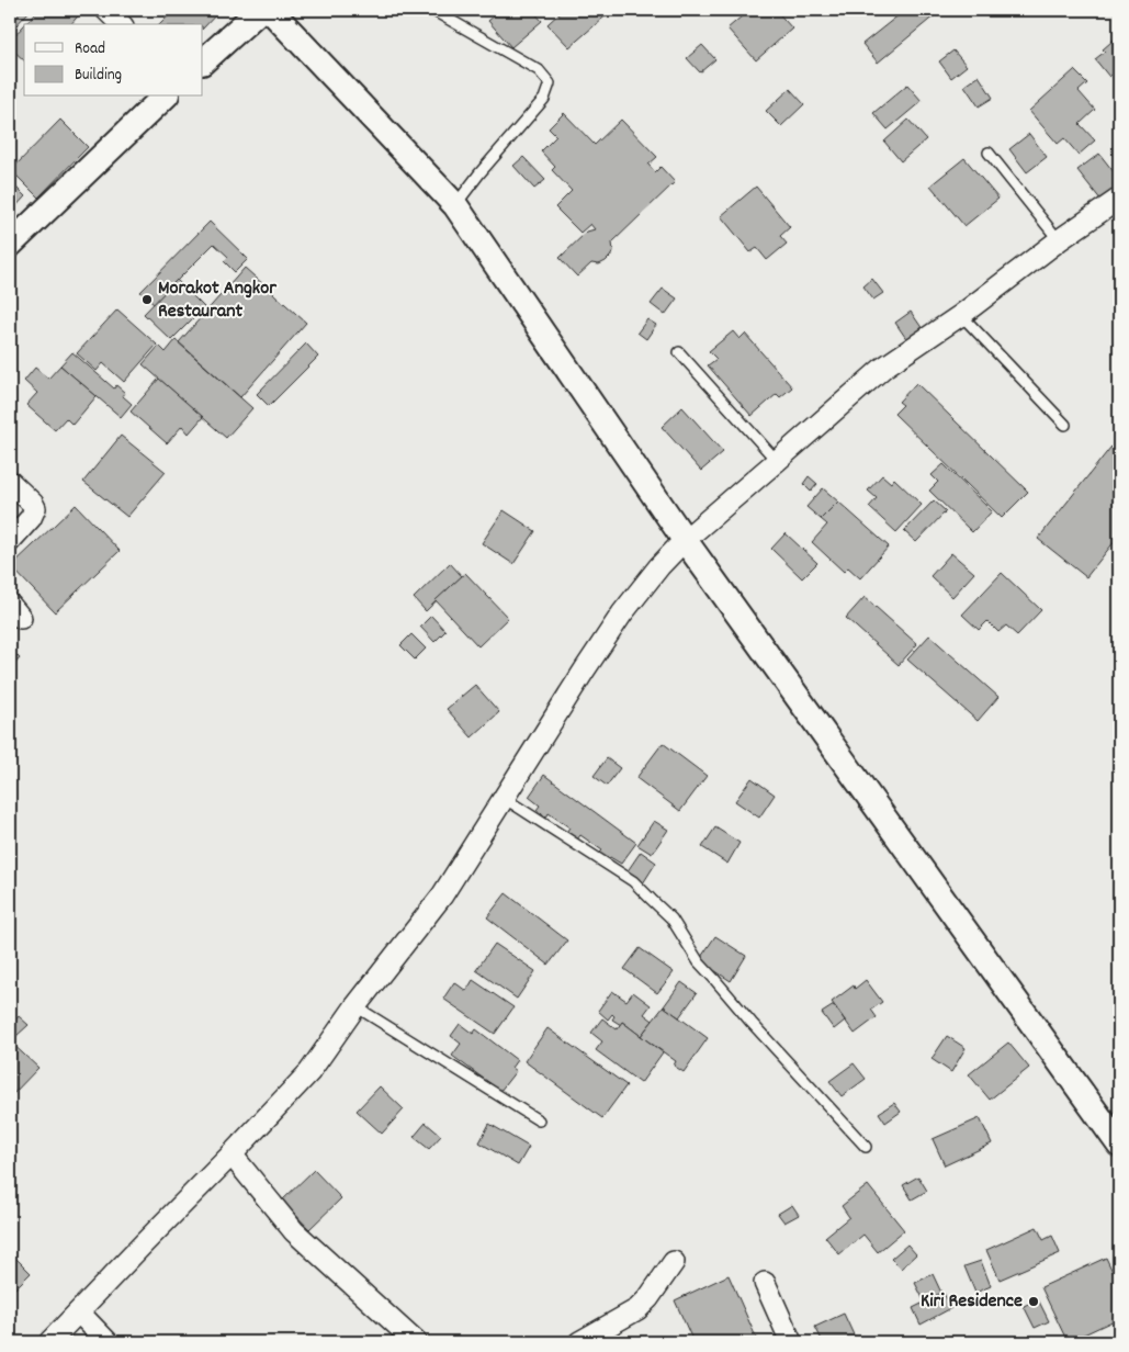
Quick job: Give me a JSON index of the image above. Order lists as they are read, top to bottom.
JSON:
{
  "places": ["Morakot Angkor Restaurant", "Kiri Residence"],
  "legend": ["Road", "Building"]
}
